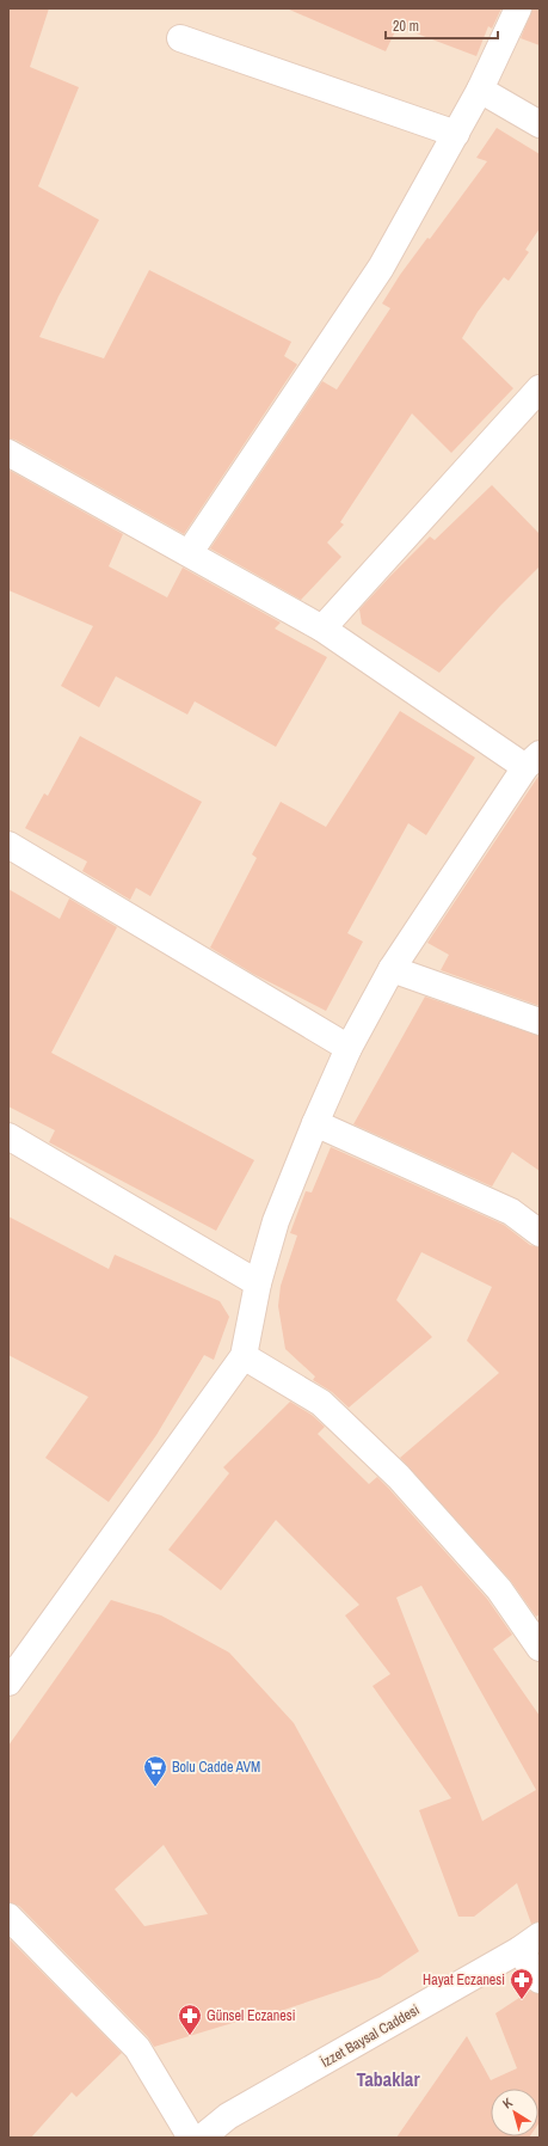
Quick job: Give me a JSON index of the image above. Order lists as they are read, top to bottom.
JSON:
{
  "streets": {
    "street": ["İzzet Baysal Caddesi"]
  },
  "districts": ["Tabaklar"],
  "places": {
    "supermarket": ["Bolu Cadde AVM"],
    "pharmacy": ["Hayat Eczanesi", "Günsel Eczanesi"]
  },
  "scale_bar": "20 m",
  "north": "top left"
}
